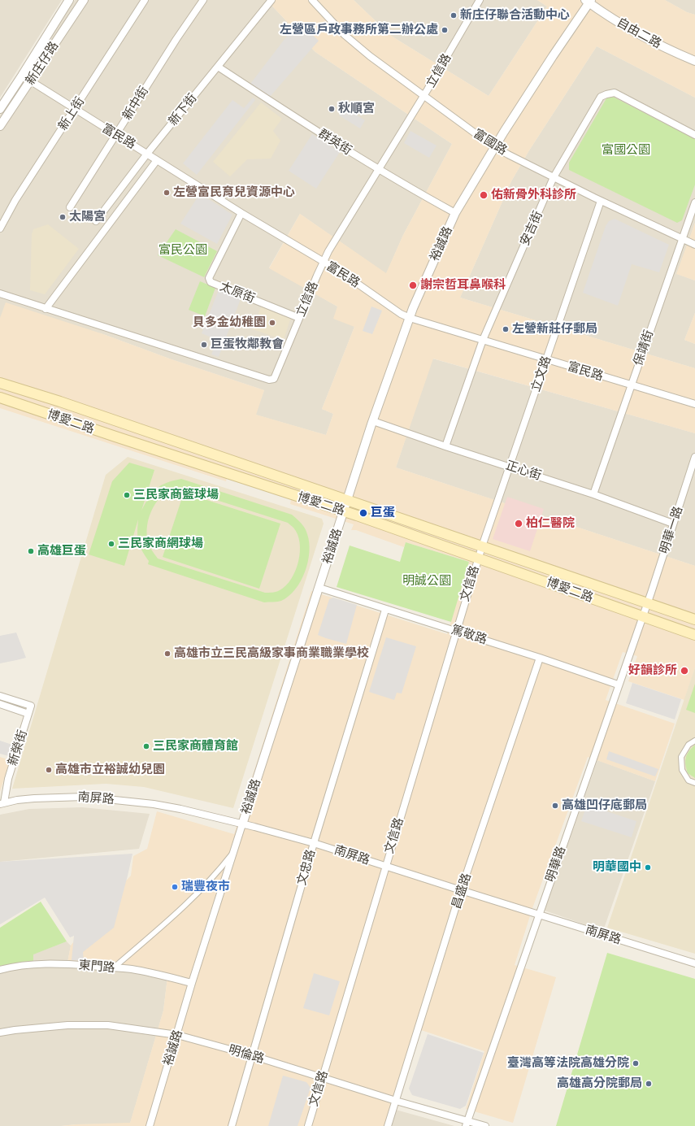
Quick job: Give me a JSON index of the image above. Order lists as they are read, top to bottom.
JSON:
{
  "streets": {
    "main road": ["博愛二路"],
    "street": [
      "自由二路",
      "新庄仔路",
      "立信路",
      "新中街",
      "新下街",
      "新上街",
      "富民路",
      "群英街",
      "富國路",
      "安吉街",
      "裕誠路",
      "太原街",
      "保靖街",
      "立文路",
      "正心街",
      "明華一路",
      "文信路",
      "篤敬路",
      "新榮街",
      "南屏路",
      "明華路",
      "文忠路",
      "昌盛路",
      "東門路",
      "明倫路"
    ]
  },
  "crossings": [
    ["自由二路", "裕誠路"],
    ["新庄仔路", "富民路"],
    ["立信路", "富民路"],
    ["立信路", "群英街"],
    ["立信路", "富國路"],
    ["立信路", "太原街"],
    ["新中街", "富民路"],
    ["新下街", "富民路"],
    ["新下街", "群英街"],
    ["新上街", "富民路"],
    ["富民路", "安吉街"],
    ["富民路", "裕誠路"],
    ["富民路", "太原街"],
    ["富民路", "保靖街"],
    ["富民路", "立文路"],
    ["群英街", "裕誠路"],
    ["富國路", "安吉街"],
    ["富國路", "裕誠路"],
    ["富國路", "保靖街"],
    ["富國路", "立文路"],
    ["安吉街", "正心街"],
    ["裕誠路", "博愛二路"],
    ["裕誠路", "正心街"],
    ["裕誠路", "篤敬路"],
    ["裕誠路", "南屏路"],
    ["裕誠路", "東門路"],
    ["裕誠路", "明倫路"],
    ["保靖街", "正心街"],
    ["立文路", "博愛二路"],
    ["立文路", "正心街"],
    ["立文路", "文信路"],
    ["博愛二路", "明華一路"],
    ["博愛二路", "文信路"],
    ["博愛二路", "明華路"],
    ["正心街", "明華一路"],
    ["明華一路", "明華路"],
    ["文信路", "篤敬路"],
    ["文信路", "南屏路"],
    ["文信路", "明倫路"],
    ["篤敬路", "明華路"],
    ["篤敬路", "文忠路"],
    ["篤敬路", "昌盛路"],
    ["新榮街", "南屏路"],
    ["南屏路", "明華路"],
    ["南屏路", "文忠路"],
    ["南屏路", "昌盛路"],
    ["明華路", "明倫路"],
    ["文忠路", "明倫路"],
    ["昌盛路", "明倫路"]
  ],
  "parks": ["富國公園", "富民公園", "明誠公園"],
  "places": [
    "新庄仔聯合活動中心",
    "左營區戶政事務所第二辦公處",
    "秋順宮",
    "左營富民育兒資源中心",
    "佑新骨外科診所",
    "太陽宮",
    "謝宗哲耳鼻喉科",
    "貝多金幼稚園",
    "左營新莊仔郵局",
    "巨蛋牧鄰教會",
    "三民家商籃球場",
    "巨蛋",
    "柏仁醫院",
    "三民家商網球場",
    "高雄巨蛋",
    "高雄市立三民高級家事商業職業學校",
    "好韻診所",
    "三民家商體育館",
    "高雄市立裕誠幼兒園",
    "高雄凹仔底郵局",
    "明華國中",
    "瑞豐夜市",
    "臺灣高等法院高雄分院",
    "高雄高分院郵局"
  ]
}
